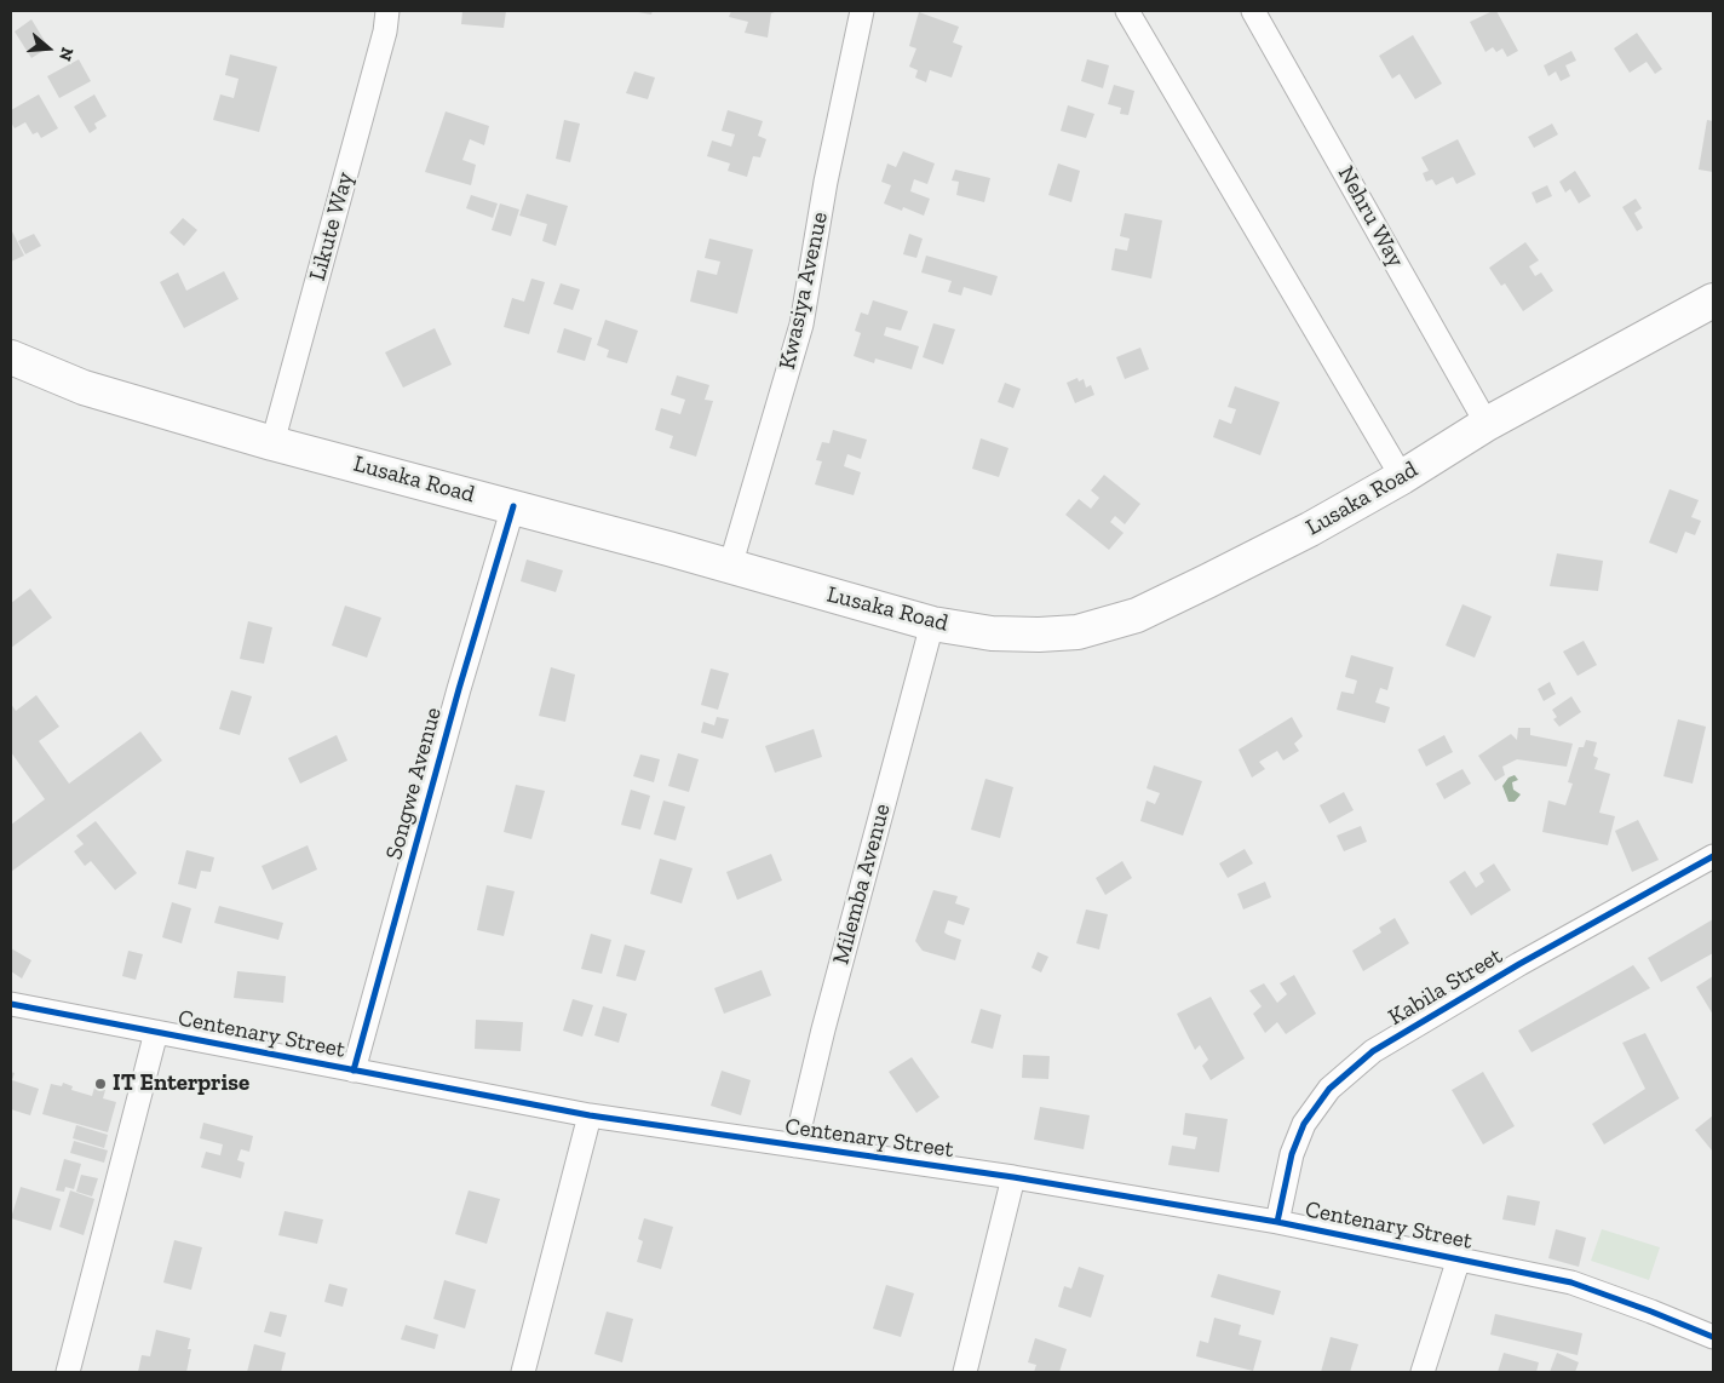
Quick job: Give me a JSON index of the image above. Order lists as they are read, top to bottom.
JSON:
{
  "streets": {
    "highway": ["Lusaka Road"],
    "street": [
      "Nehru Way",
      "Likute Way",
      "Kwasiya Avenue",
      "Songwe Avenue",
      "Milemba Avenue",
      "Kabila Street",
      "Centenary Street"
    ]
  },
  "crossings": [
    ["Nehru Way", "Lusaka Road"],
    ["Likute Way", "Lusaka Road"],
    ["Kwasiya Avenue", "Lusaka Road"],
    ["Lusaka Road", "Songwe Avenue"],
    ["Lusaka Road", "Milemba Avenue"],
    ["Songwe Avenue", "Centenary Street"],
    ["Milemba Avenue", "Centenary Street"],
    ["Kabila Street", "Centenary Street"]
  ],
  "places": ["IT Enterprise"],
  "north": "right"
}
